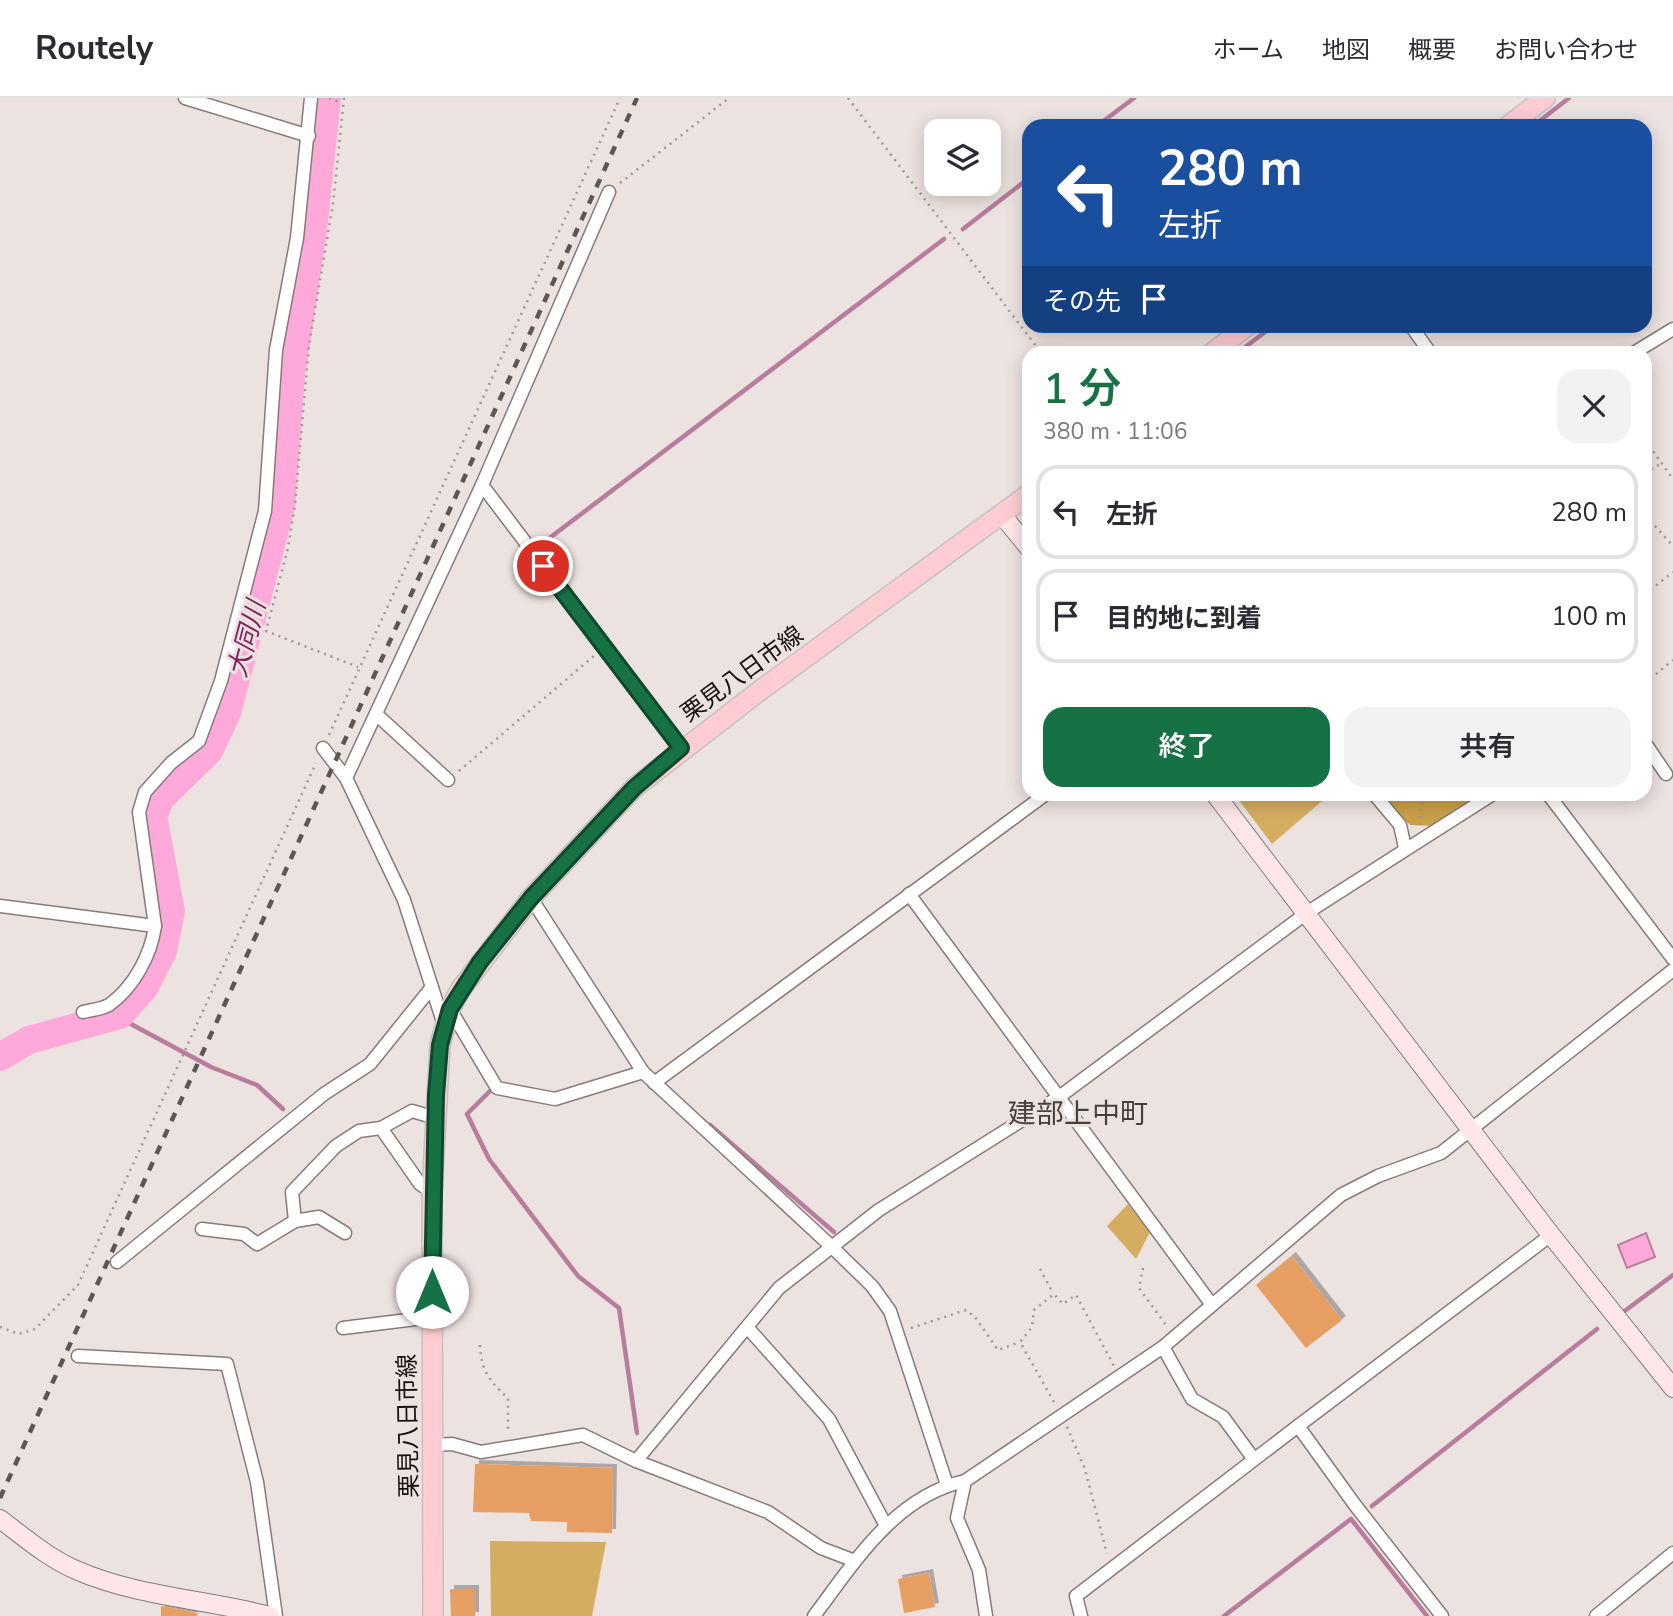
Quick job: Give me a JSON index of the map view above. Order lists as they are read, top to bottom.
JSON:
{
  "streets": {
    "main road": ["栗見八日市線"]
  },
  "districts": ["建部上中町"],
  "water": ["大同川"],
  "page": {
    "header": "Routely",
    "nav": [
      "ホーム",
      "地図",
      "概要",
      "お問い合わせ"
    ],
    "turn": ["280 m", "左折"],
    "then": "その先",
    "heading": ["1 分", "380 m · 11:06"],
    "list": [
      {
        "name": "左折",
        "value": "280 m"
      },
      {
        "name": "目的地に到着",
        "value": "100 m"
      }
    ],
    "buttons": ["終了", "共有"]
  }
}
